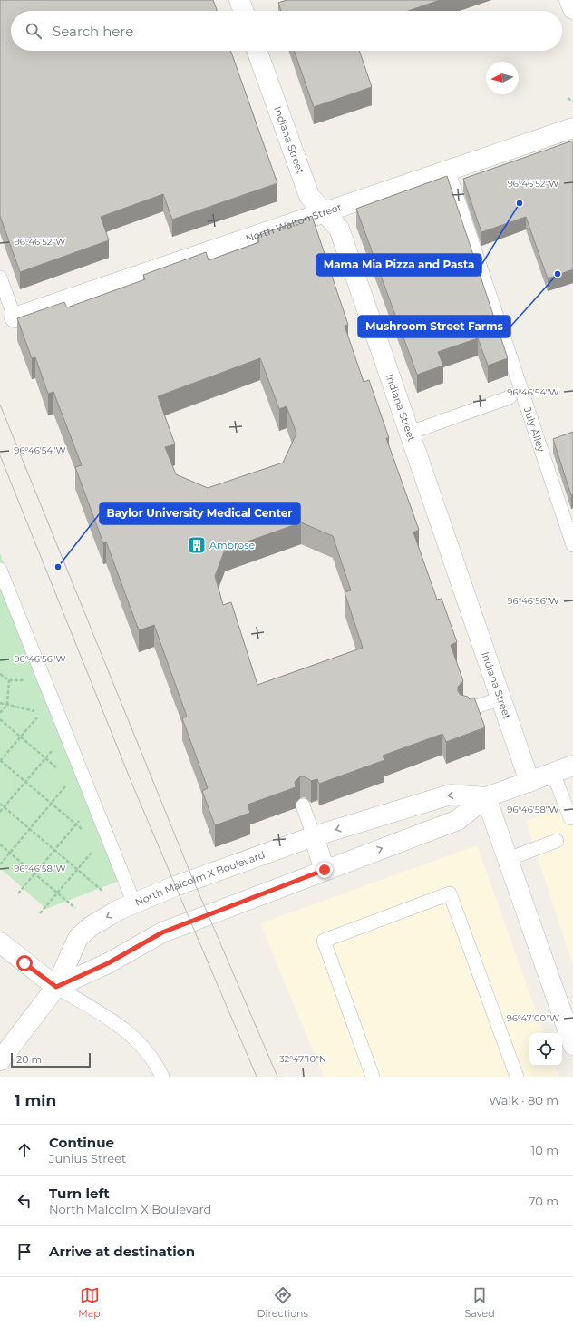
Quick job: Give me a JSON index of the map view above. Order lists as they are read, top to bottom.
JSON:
{
  "streets": {
    "street": ["Indiana Street", "North Walton Street", "North Malcolm X Boulevard"],
    "lane": ["July Alley"]
  },
  "crossings": [
    ["Indiana Street", "North Walton Street"],
    ["Indiana Street", "North Malcolm X Boulevard"],
    ["North Walton Street", "July Alley"]
  ],
  "places": {
    "other": ["Mama Mia Pizza and Pasta", "Mushroom Street Farms", "Baylor University Medical Center"],
    "building": ["Ambrose"]
  },
  "scale_bar": "20 m",
  "north": "left",
  "page": {
    "search": "Search here",
    "scale": "20 m",
    "heading": ["1 min", "Walk · 80 m"],
    "list": [
      ["Continue", "Junius Street", "10 m"],
      ["Turn left", "North Malcolm X Boulevard", "70 m"],
      "Arrive at destination"
    ],
    "nav": ["Map", "Directions", "Saved"]
  },
  "coordinates": [
    "96°46'52\"W",
    "96°46'54\"W",
    "96°46'56\"W",
    "96°46'58\"W",
    "96°47'00\"W",
    "32°47'10\"N"
  ]
}
